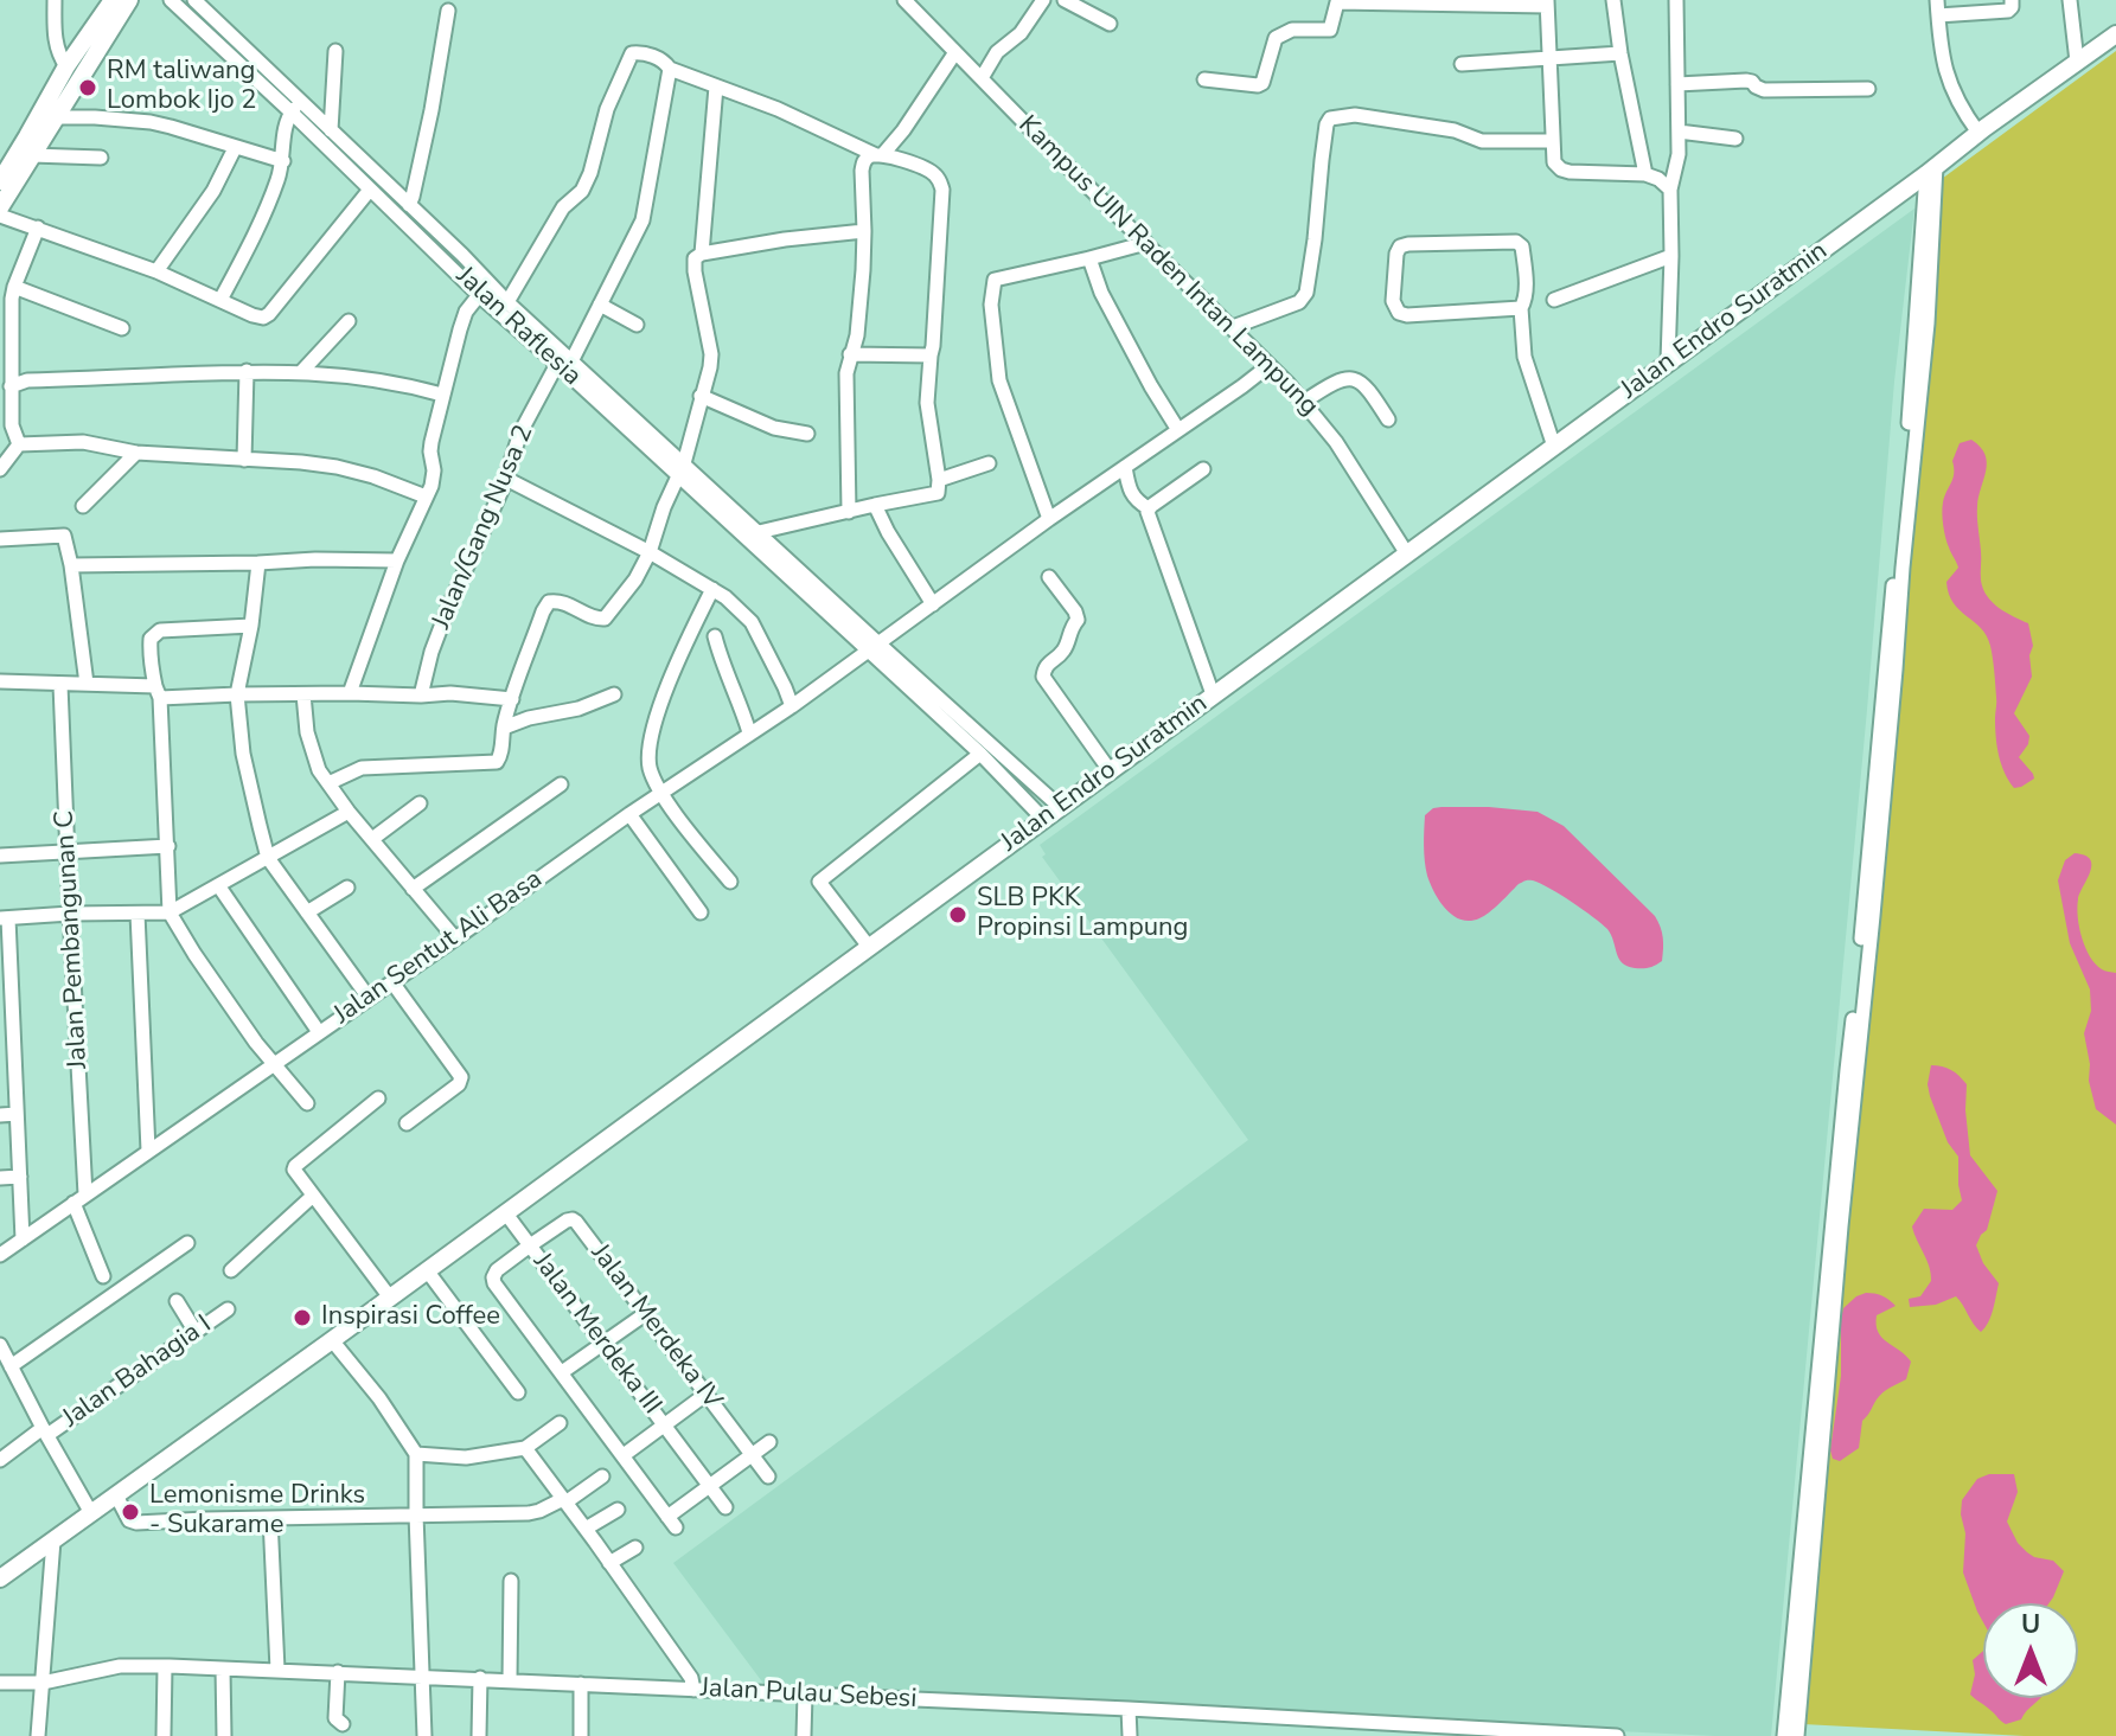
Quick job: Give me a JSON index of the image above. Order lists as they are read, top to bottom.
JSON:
{
  "streets": {
    "main road": ["Jalan Endro Suratmin"],
    "street": [
      "Kampus UIN Raden Intan Lampung",
      "Jalan Raflesia",
      "Jalan/Gang Nusa 2",
      "Jalan Pembangunan C",
      "Jalan Sentut Ali Basa",
      "Jalan Merdeka IV",
      "Jalan Merdeka III",
      "Jalan Bahagia I",
      "Jalan Pulau Sebesi"
    ]
  },
  "crossings": [
    ["Kampus UIN Raden Intan Lampung", "Jalan Endro Suratmin"],
    ["Kampus UIN Raden Intan Lampung", "Jalan Sentut Ali Basa"],
    ["Jalan Endro Suratmin", "Jalan Merdeka III"],
    ["Jalan Raflesia", "Jalan/Gang Nusa 2"],
    ["Jalan Raflesia", "Jalan Sentut Ali Basa"],
    ["Jalan Pembangunan C", "Jalan Sentut Ali Basa"],
    ["Jalan Merdeka IV", "Jalan Merdeka III"]
  ],
  "places": [
    "RM taliwang Lombok Ijo 2",
    "SLB PKK Propinsi Lampung",
    "Inspirasi Coffee",
    "Lemonisme Drinks - Sukarame"
  ],
  "north": "top"
}
